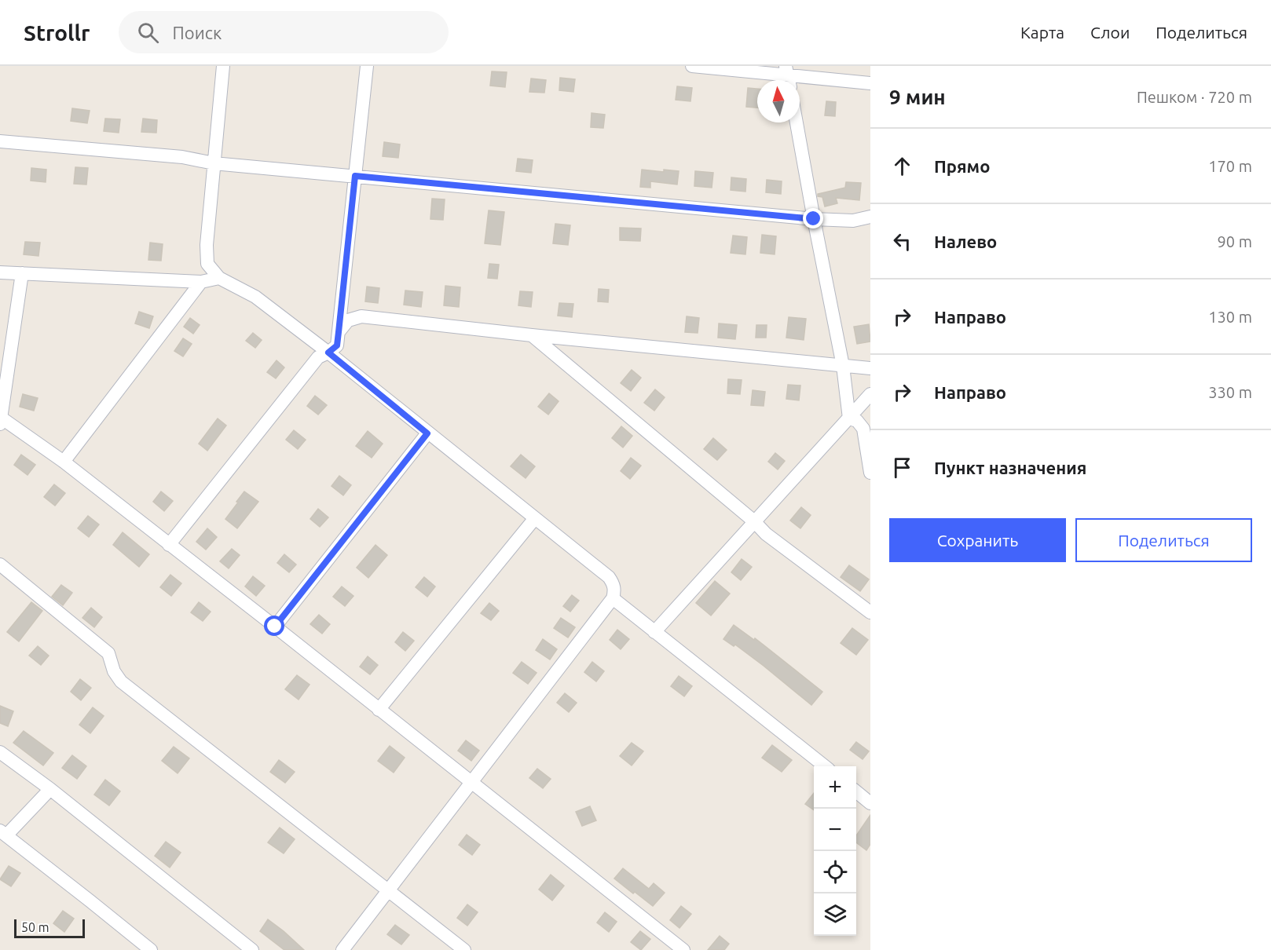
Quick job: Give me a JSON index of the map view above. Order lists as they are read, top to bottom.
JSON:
{
  "scale_bar": "50 m",
  "north": "top",
  "page": {
    "header": "Strollr",
    "search": "Поиск",
    "nav": ["Карта", "Слои", "Поделиться"],
    "heading": ["9 мин", "Пешком · 720 m"],
    "list": [
      ["Прямо", "170 m"],
      ["Налево", "90 m"],
      ["Направо", "130 m"],
      ["Направо", "330 m"],
      "Пункт назначения"
    ],
    "buttons": ["Сохранить", "Поделиться"],
    "map_buttons": ["+", "−"],
    "scale": "50 m"
  }
}
